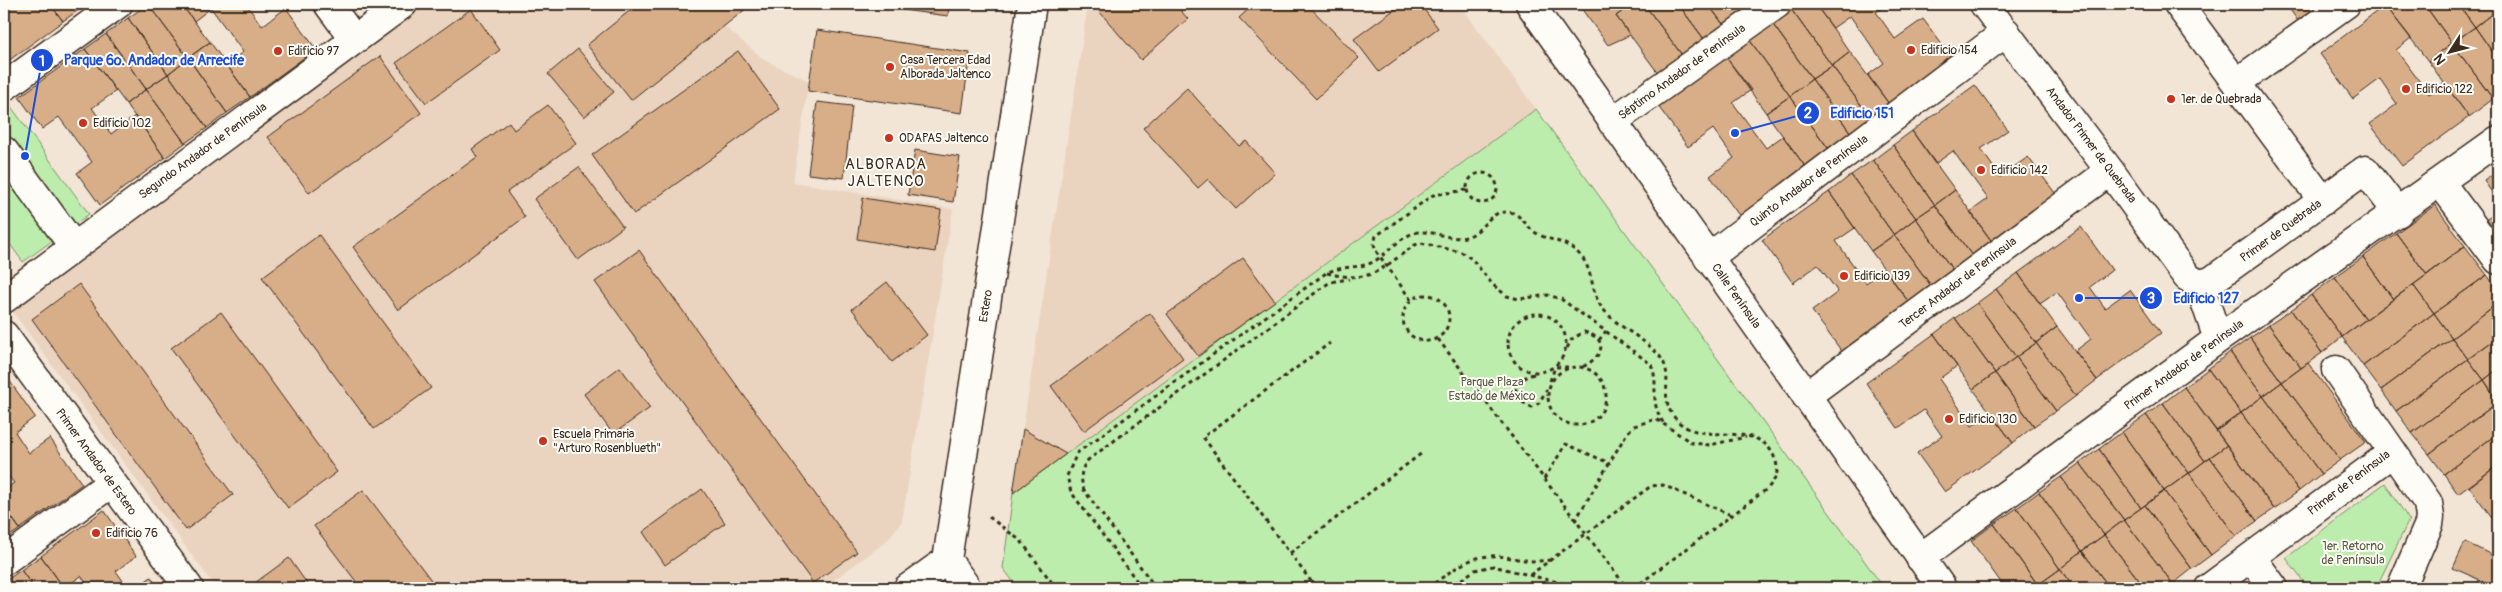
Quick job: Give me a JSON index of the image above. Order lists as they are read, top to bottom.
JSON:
{
  "streets": {
    "street": [
      "Séptimo Andador de Península",
      "Andador Primer de Quebrada",
      "Segundo Andador de Península",
      "Quinto Andador de Península",
      "Primer de Quebrada",
      "Tercer Andador de Península",
      "Calle Península",
      "Estero",
      "Primer Andador de Península",
      "Primer Andador de Estero",
      "Primer de Península"
    ]
  },
  "crossings": [
    ["Séptimo Andador de Península", "Calle Península"],
    ["Andador Primer de Quebrada", "Quinto Andador de Península"],
    ["Andador Primer de Quebrada", "Primer de Quebrada"],
    ["Andador Primer de Quebrada", "Tercer Andador de Península"],
    ["Quinto Andador de Península", "Calle Península"],
    ["Primer de Quebrada", "Primer Andador de Península"],
    ["Tercer Andador de Península", "Calle Península"],
    ["Calle Península", "Primer Andador de Península"]
  ],
  "districts": ["ALBORADA JALTENCO"],
  "parks": ["Parque Plaza Estado de México", "1er. Retorno de Península"],
  "places": [
    "Edificio 154",
    "Edificio 97",
    "Casa Tercera Edad Alborada Jaltenco",
    "Edificio 122",
    "1er. de Quebrada",
    "Edificio 102",
    "Edificio 151",
    "ODAPAS Jaltenco",
    "Parque 6o. Andador de Arrecife",
    "Edificio 142",
    "Edificio 139",
    "Edificio 127",
    "Edificio 130",
    "Escuela Primaria \"Arturo Rosenblueth\"",
    "Edificio 76"
  ],
  "north": "bottom left"
}
